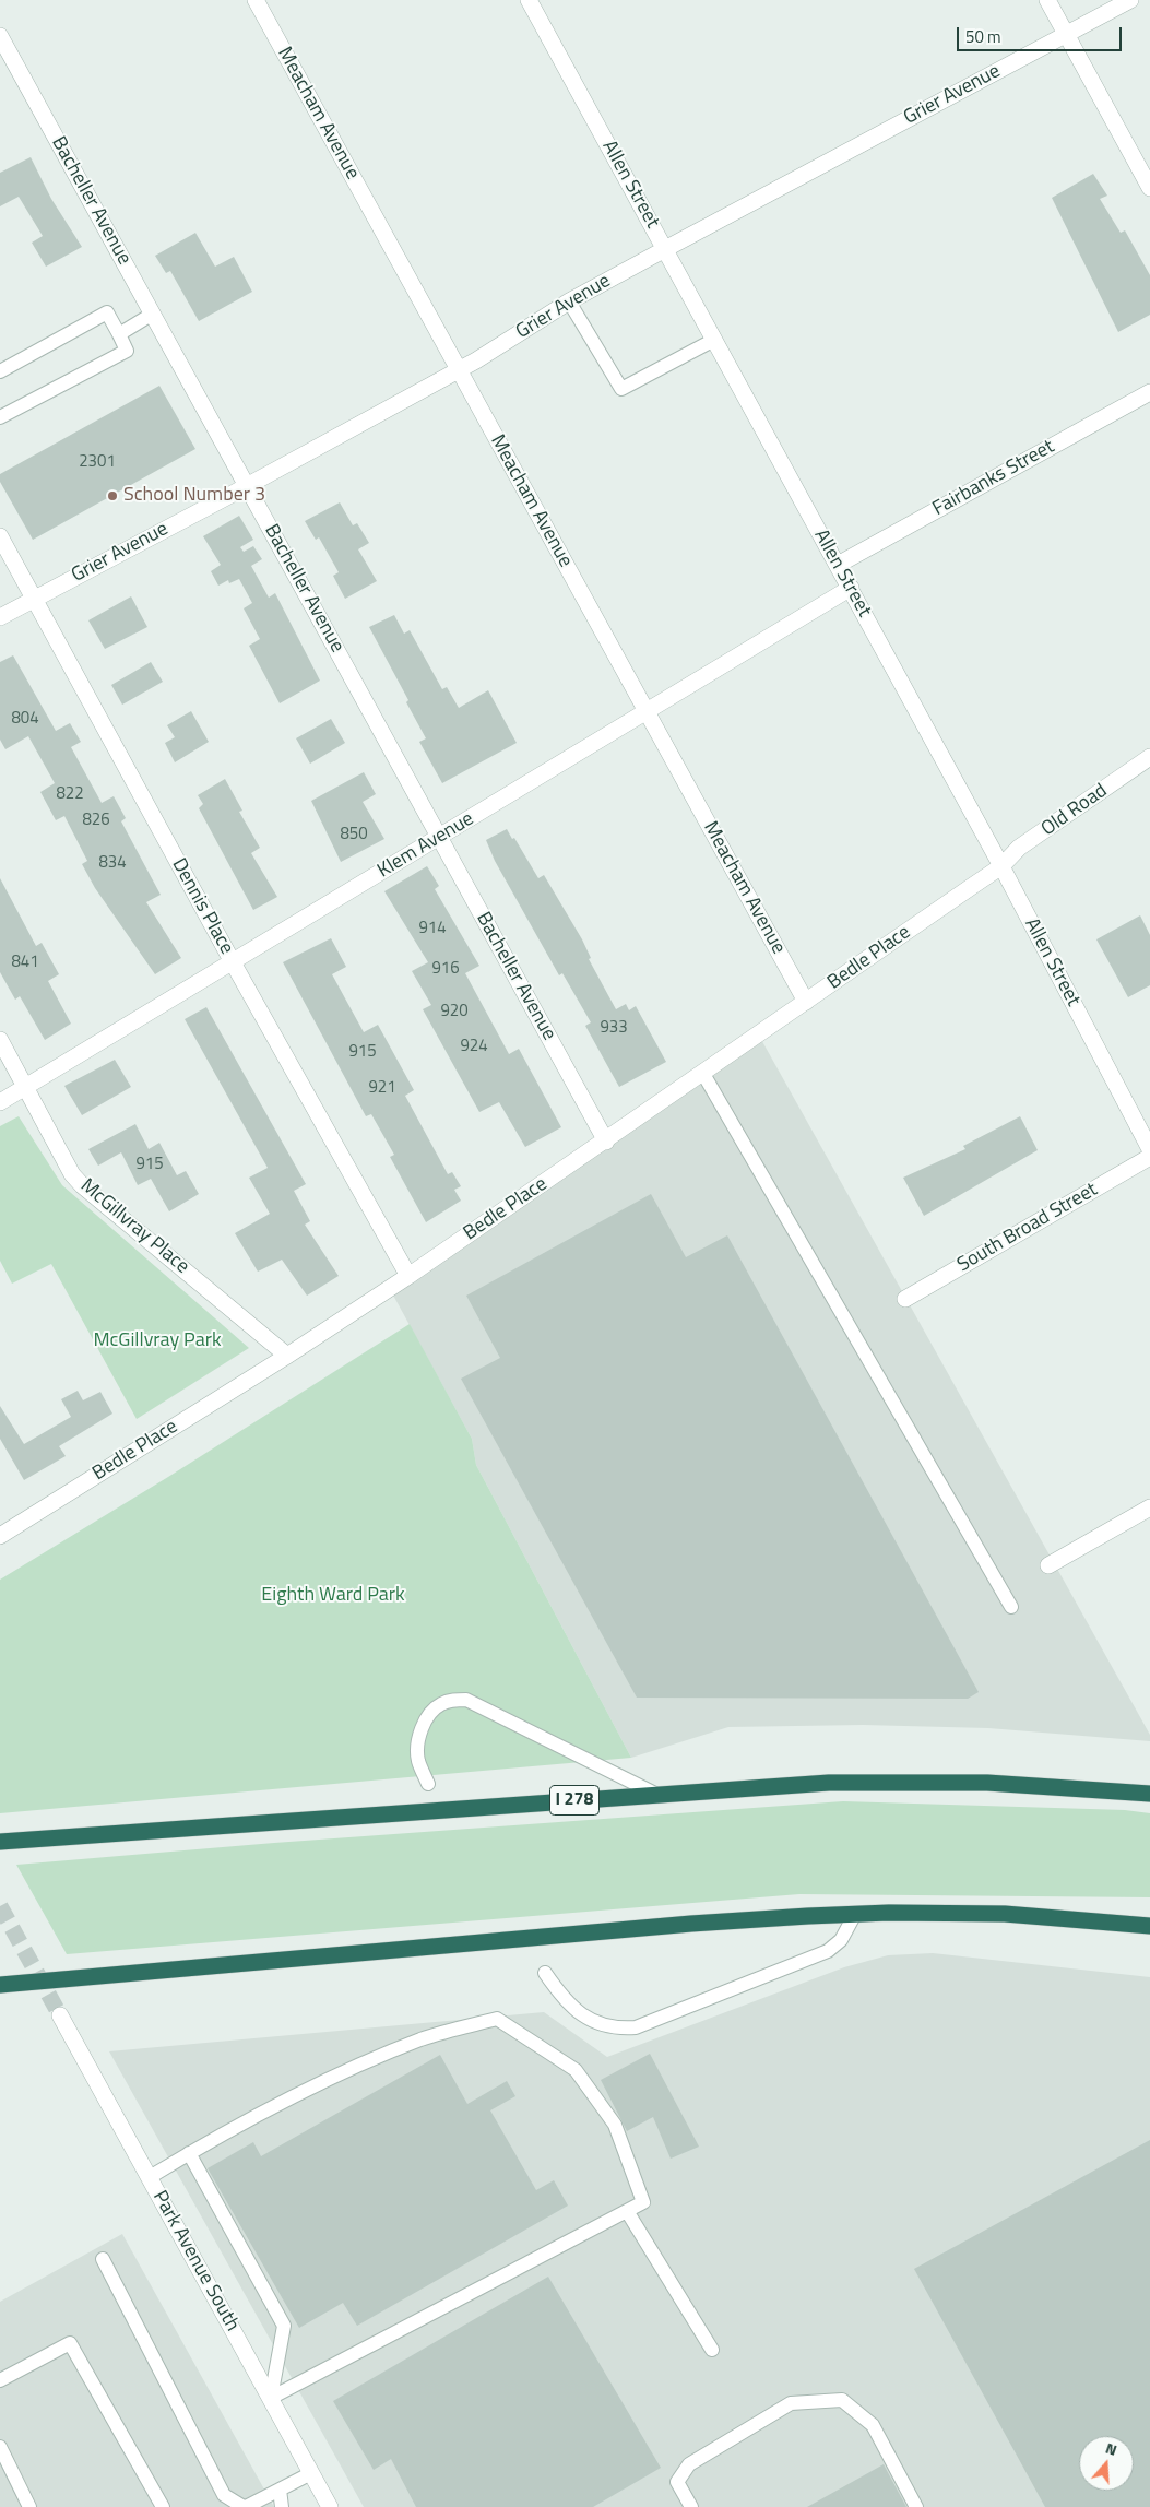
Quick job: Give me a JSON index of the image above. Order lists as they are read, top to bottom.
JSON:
{
  "streets": {
    "highway": ["I 278"],
    "street": [
      "Grier Avenue",
      "Meacham Avenue",
      "Allen Street",
      "Bacheller Avenue",
      "Fairbanks Street",
      "Old Road",
      "Klem Avenue",
      "Dennis Place",
      "Bedle Place",
      "McGillvray Place",
      "South Broad Street",
      "Park Avenue South"
    ]
  },
  "crossings": [
    ["Grier Avenue", "Meacham Avenue"],
    ["Grier Avenue", "Allen Street"],
    ["Grier Avenue", "Bacheller Avenue"],
    ["Grier Avenue", "Dennis Place"],
    ["Meacham Avenue", "Klem Avenue"],
    ["Meacham Avenue", "Bedle Place"],
    ["Allen Street", "Fairbanks Street"],
    ["Allen Street", "Old Road"],
    ["Allen Street", "Klem Avenue"],
    ["Allen Street", "Bedle Place"],
    ["Bacheller Avenue", "Klem Avenue"],
    ["Bacheller Avenue", "Bedle Place"],
    ["Old Road", "Bedle Place"],
    ["Klem Avenue", "Dennis Place"],
    ["Klem Avenue", "McGillvray Place"],
    ["Dennis Place", "Bedle Place"],
    ["Bedle Place", "McGillvray Place"]
  ],
  "parks": ["McGillvray Park", "Eighth Ward Park"],
  "places": ["School Number 3"],
  "house_numbers": [
    "2301",
    "804",
    "822",
    "826",
    "850",
    "834",
    "914",
    "841",
    "916",
    "920",
    "933",
    "924",
    "915",
    "921",
    "915"
  ],
  "scale_bar": "50 m",
  "north": "top"
}
